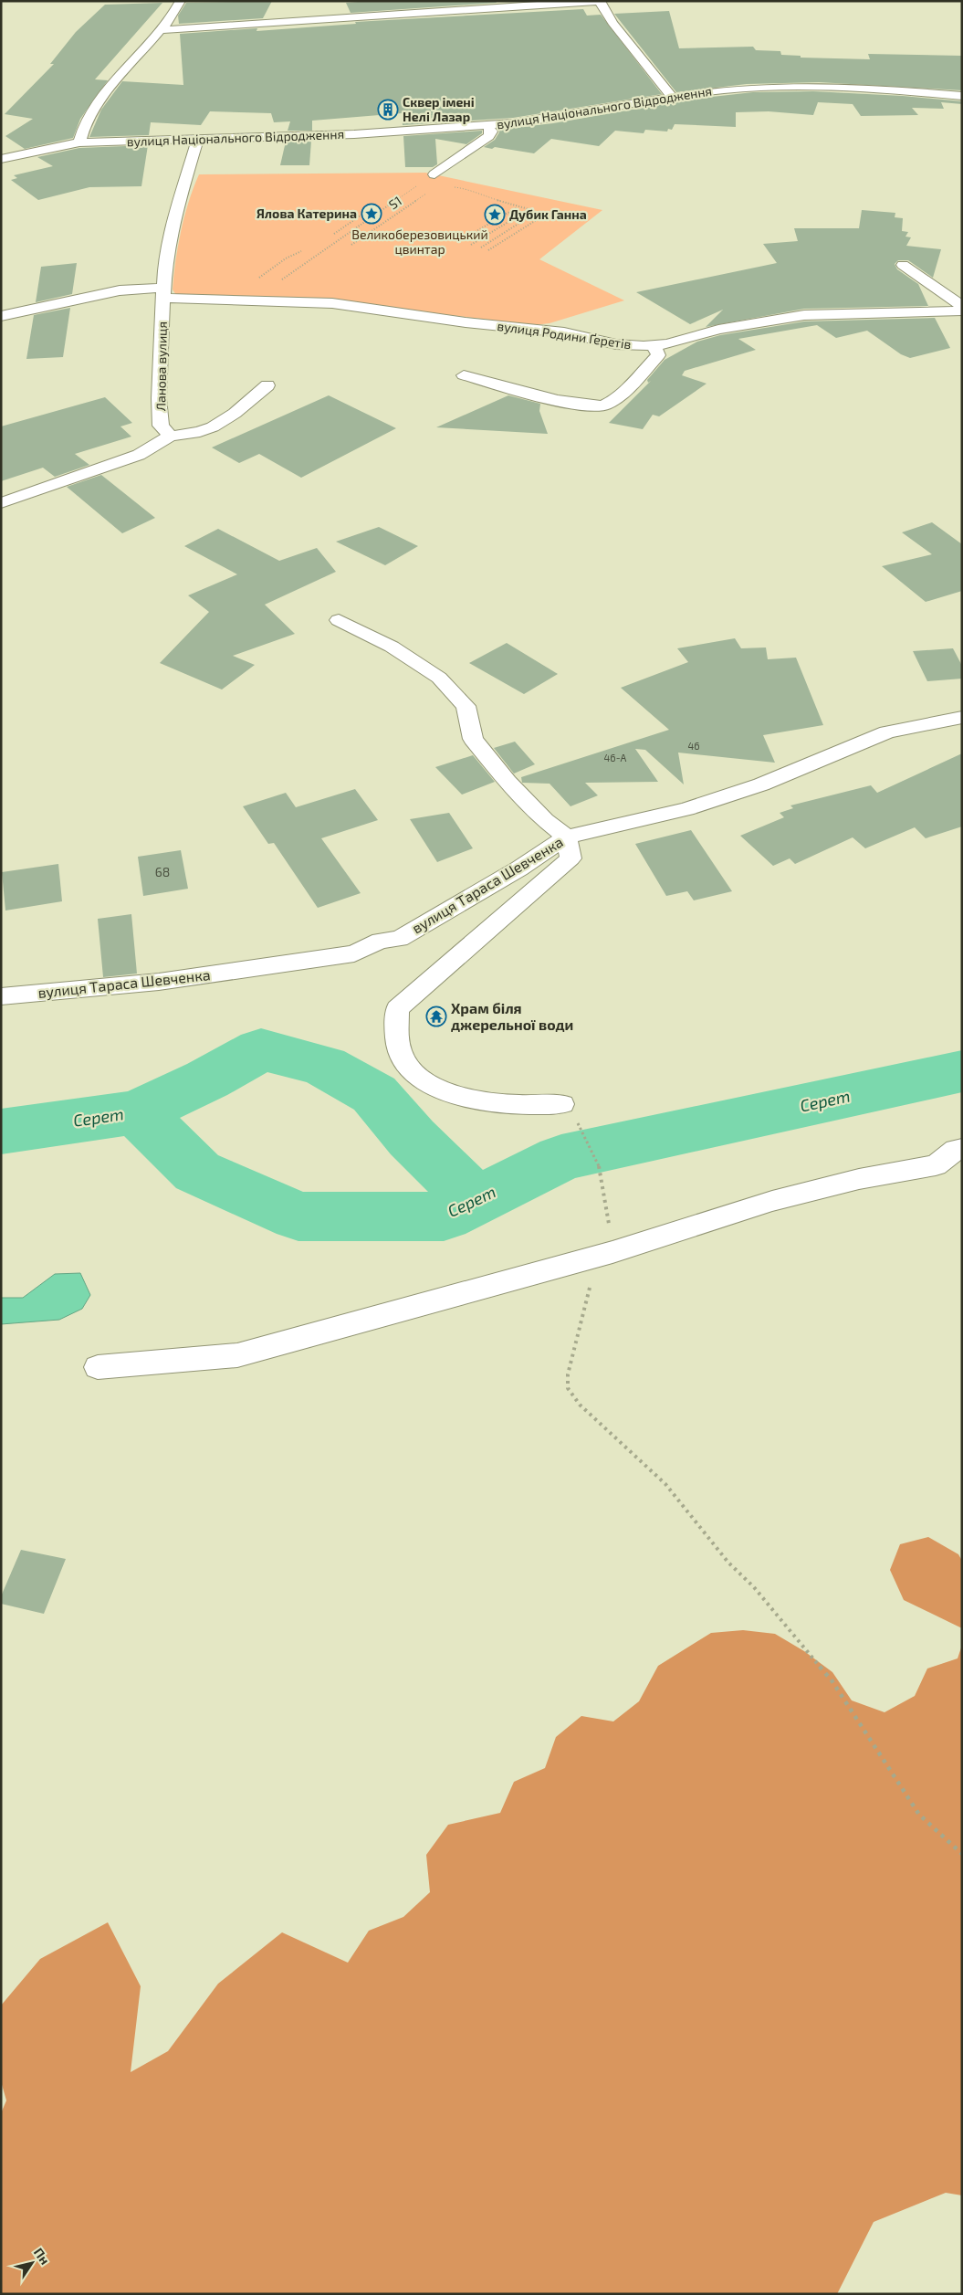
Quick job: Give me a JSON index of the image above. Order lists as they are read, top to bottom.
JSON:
{
  "streets": {
    "street": [
      "вулиця Національного Відродження",
      "вулиця Родини Ґеретів",
      "Ланова вулиця",
      "вулиця Тараса Шевченка"
    ],
    "path": ["S1"]
  },
  "crossings": [
    ["вулиця Національного Відродження", "Ланова вулиця"],
    ["вулиця Родини Ґеретів", "Ланова вулиця"]
  ],
  "water": ["Серет"],
  "parks": ["Великоберезовицький цвинтар"],
  "places": {
    "building": ["Сквер імені Нелі Лазар"],
    "place": ["Ялова Катерина", "Дубик Ганна"],
    "temple": ["Храм біля джерельної води"]
  },
  "house_numbers": ["46", "46-А", "68"],
  "north": "top right"
}
